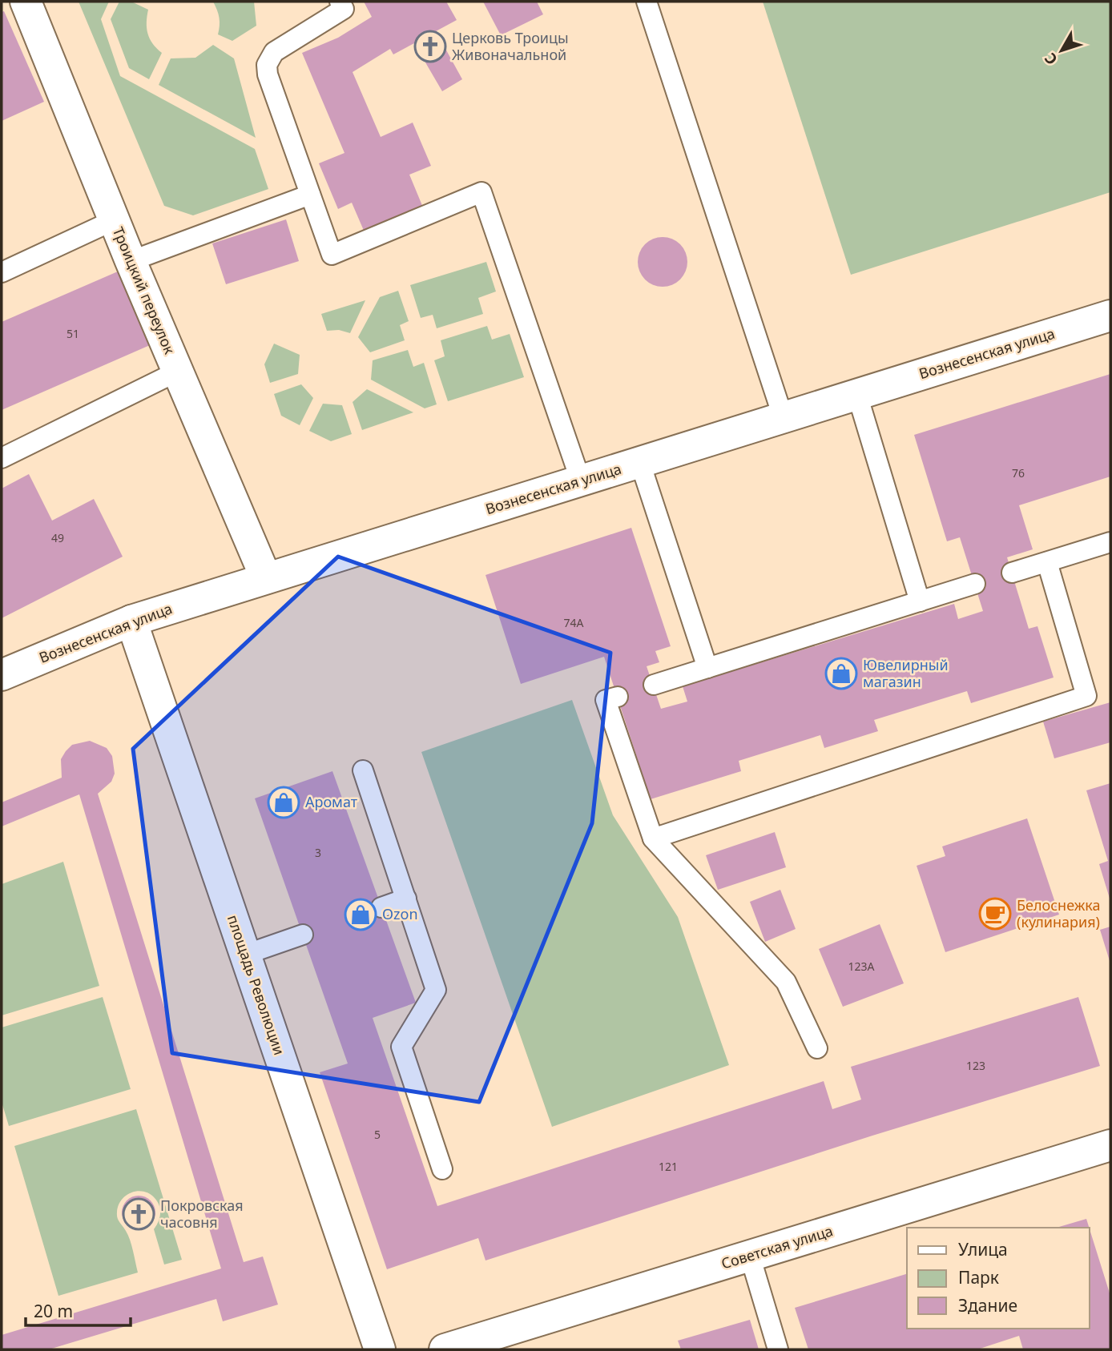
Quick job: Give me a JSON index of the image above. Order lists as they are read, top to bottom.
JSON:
{
  "streets": {
    "street": [
      "Троицкий переулок",
      "Вознесенская улица",
      "площадь Революции",
      "Советская улица"
    ]
  },
  "crossings": [
    ["Троицкий переулок", "Вознесенская улица"],
    ["Вознесенская улица", "площадь Революции"]
  ],
  "places": {
    "church": ["Церковь Троицы Живоначальной", "Покровская часовня"],
    "shop": ["Ювелирный магазин", "Аромат", "Ozon"],
    "cafe": ["Белоснежка (кулинария)"]
  },
  "house_numbers": [
    "51",
    "76",
    "49",
    "74А",
    "3",
    "123А",
    "123",
    "5",
    "121"
  ],
  "legend": ["Улица", "Парк", "Здание"],
  "scale_bar": "20 m",
  "north": "bottom left"
}
